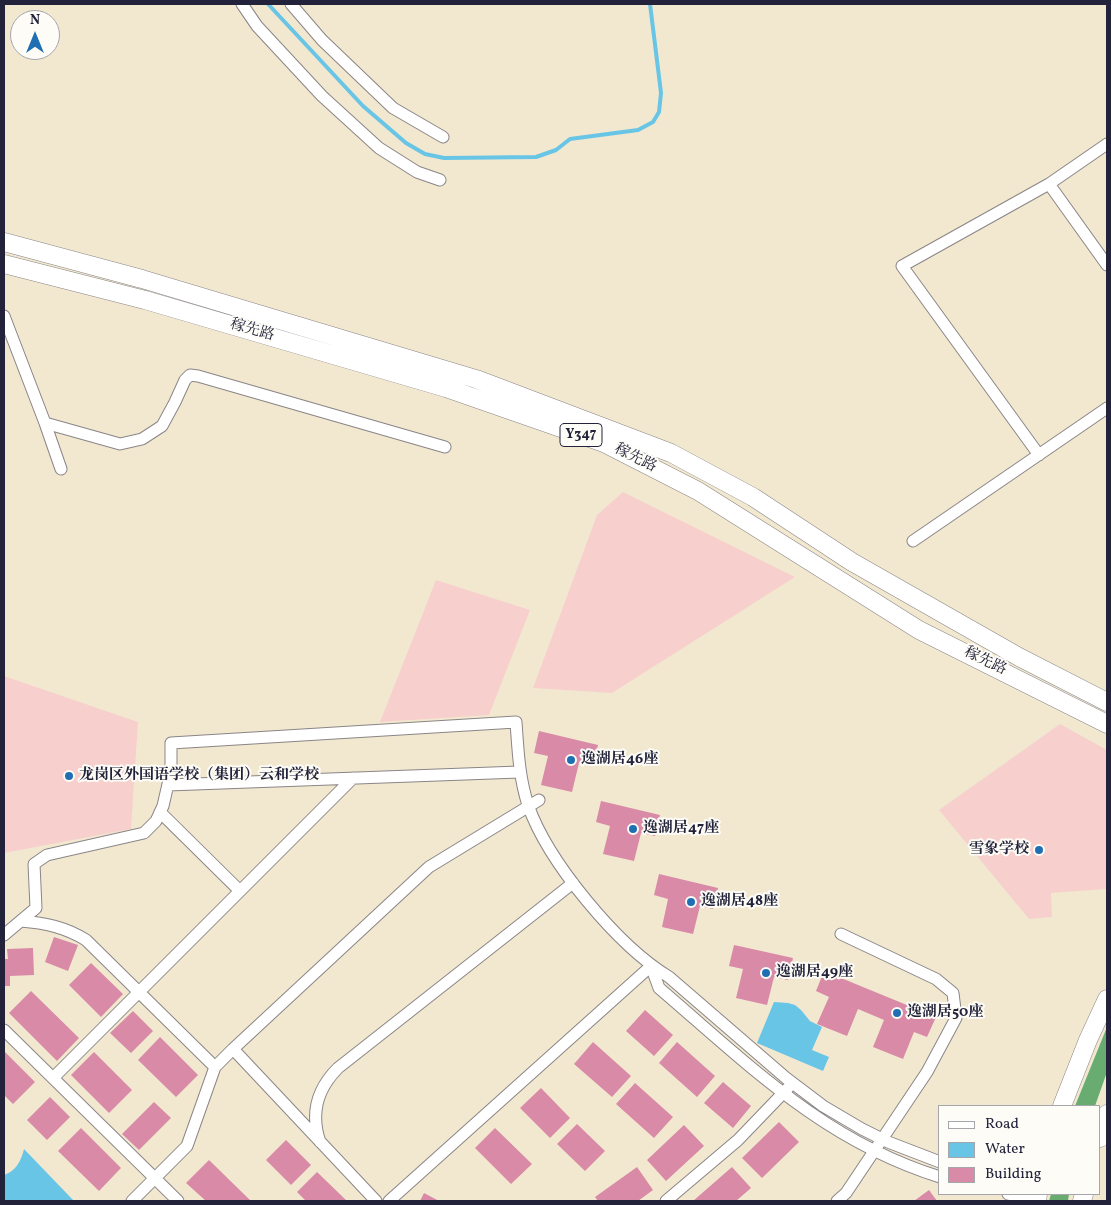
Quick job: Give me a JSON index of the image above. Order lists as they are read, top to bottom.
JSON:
{
  "streets": {
    "main road": ["稼先路", "Y347"]
  },
  "places": [
    "逸湖居46座",
    "龙岗区外国语学校（集团）云和学校",
    "逸湖居47座",
    "雪象学校",
    "逸湖居48座",
    "逸湖居49座",
    "逸湖居50座"
  ],
  "legend": ["Road", "Water", "Building"],
  "north": "top"
}
